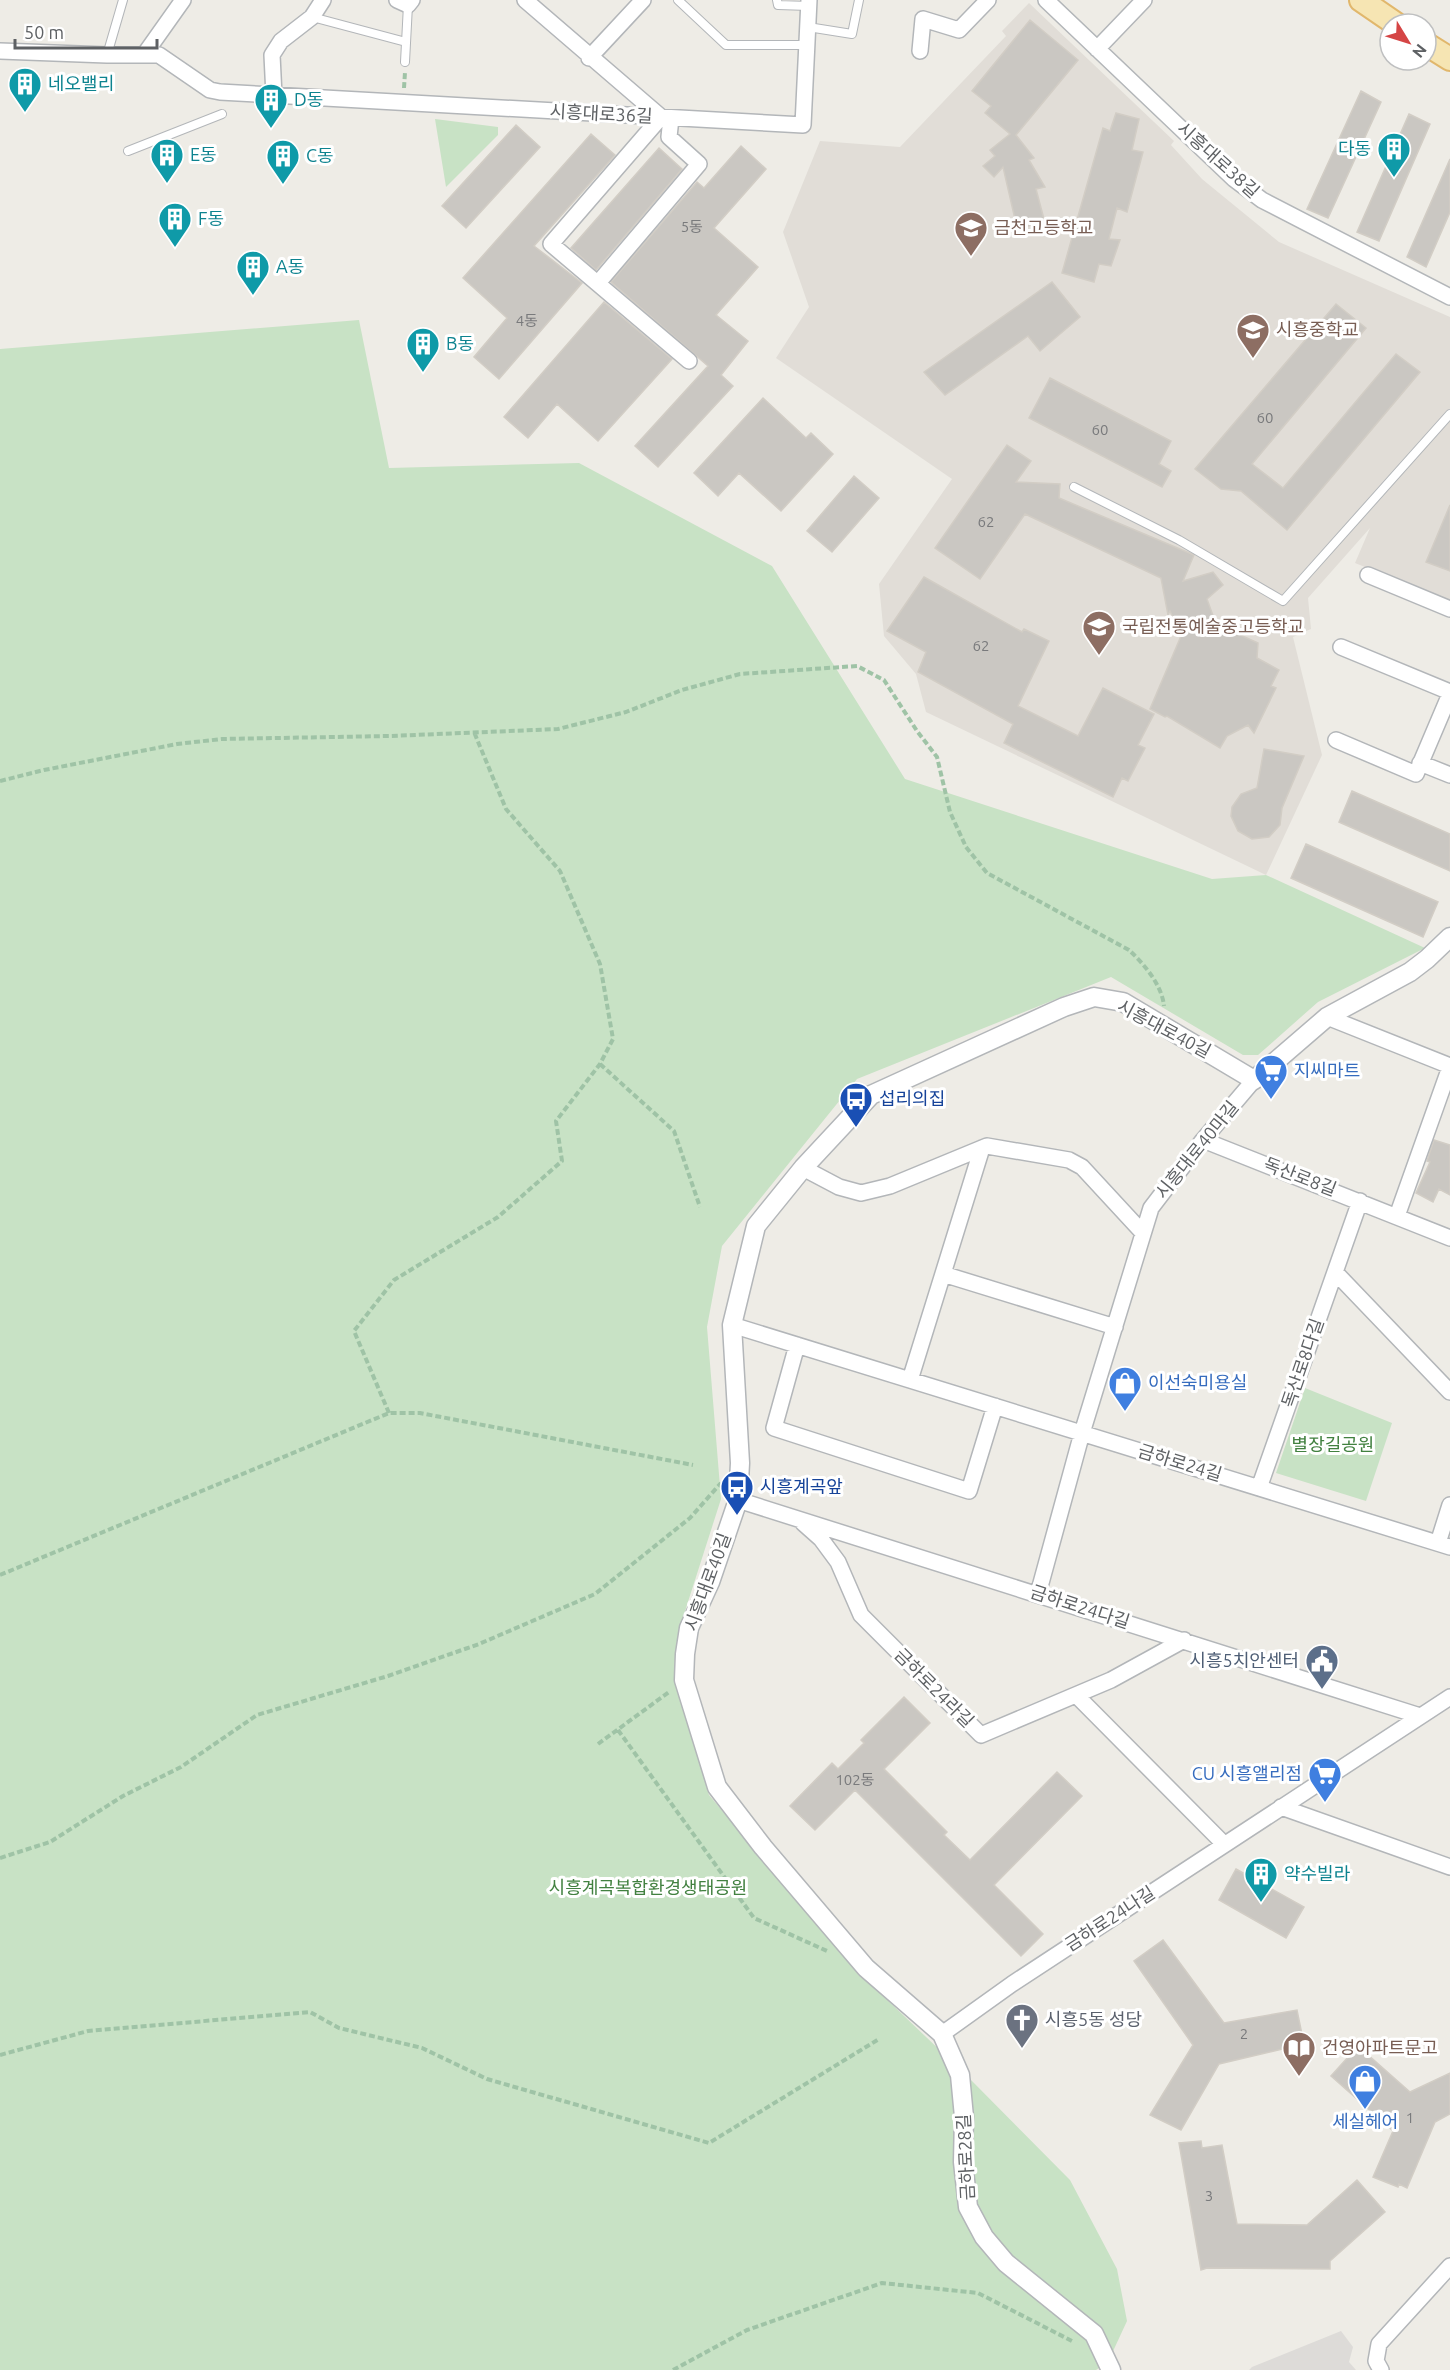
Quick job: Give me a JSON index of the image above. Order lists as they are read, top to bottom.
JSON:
{
  "streets": {
    "street": [
      "시흥대로36길",
      "시흥대로38길",
      "시흥대로40길",
      "시흥대로40마길",
      "독산로8길",
      "독산로8다길",
      "금하로24길",
      "금하로24다길",
      "금하로24라길",
      "금하로24나길",
      "금하로28길"
    ]
  },
  "crossings": [
    ["시흥대로40길", "시흥대로40마길"],
    ["시흥대로40길", "금하로24길"],
    ["시흥대로40길", "금하로24다길"],
    ["시흥대로40길", "금하로24나길"],
    ["시흥대로40길", "금하로28길"],
    ["시흥대로40마길", "독산로8길"],
    ["시흥대로40마길", "금하로24길"],
    ["시흥대로40마길", "금하로24다길"],
    ["독산로8길", "독산로8다길"],
    ["독산로8다길", "금하로24길"],
    ["금하로24다길", "금하로24라길"],
    ["금하로24다길", "금하로24나길"],
    ["금하로24나길", "금하로28길"]
  ],
  "parks": ["별장길공원", "시흥계곡복합환경생태공원"],
  "places": {
    "building": [
      "네오밸리",
      "D동",
      "다동",
      "E동",
      "C동",
      "F동",
      "A동",
      "B동",
      "약수빌라"
    ],
    "school or university": ["금천고등학교", "시흥중학교", "국립전통예술중고등학교"],
    "supermarket": ["지씨마트", "CU 시흥앨리점"],
    "bus stop": ["섭리의집", "시흥계곡앞"],
    "shop": ["이선숙미용실", "세실헤어"],
    "public building": ["시흥5치안센터"],
    "church": ["시흥5동 성당"],
    "library": ["건영아파트문고"]
  },
  "house_numbers": [
    "5동",
    "4동",
    "60",
    "60",
    "62",
    "62",
    "102동",
    "2",
    "1",
    "3"
  ],
  "scale_bar": "50 m",
  "north": "bottom right"
}
